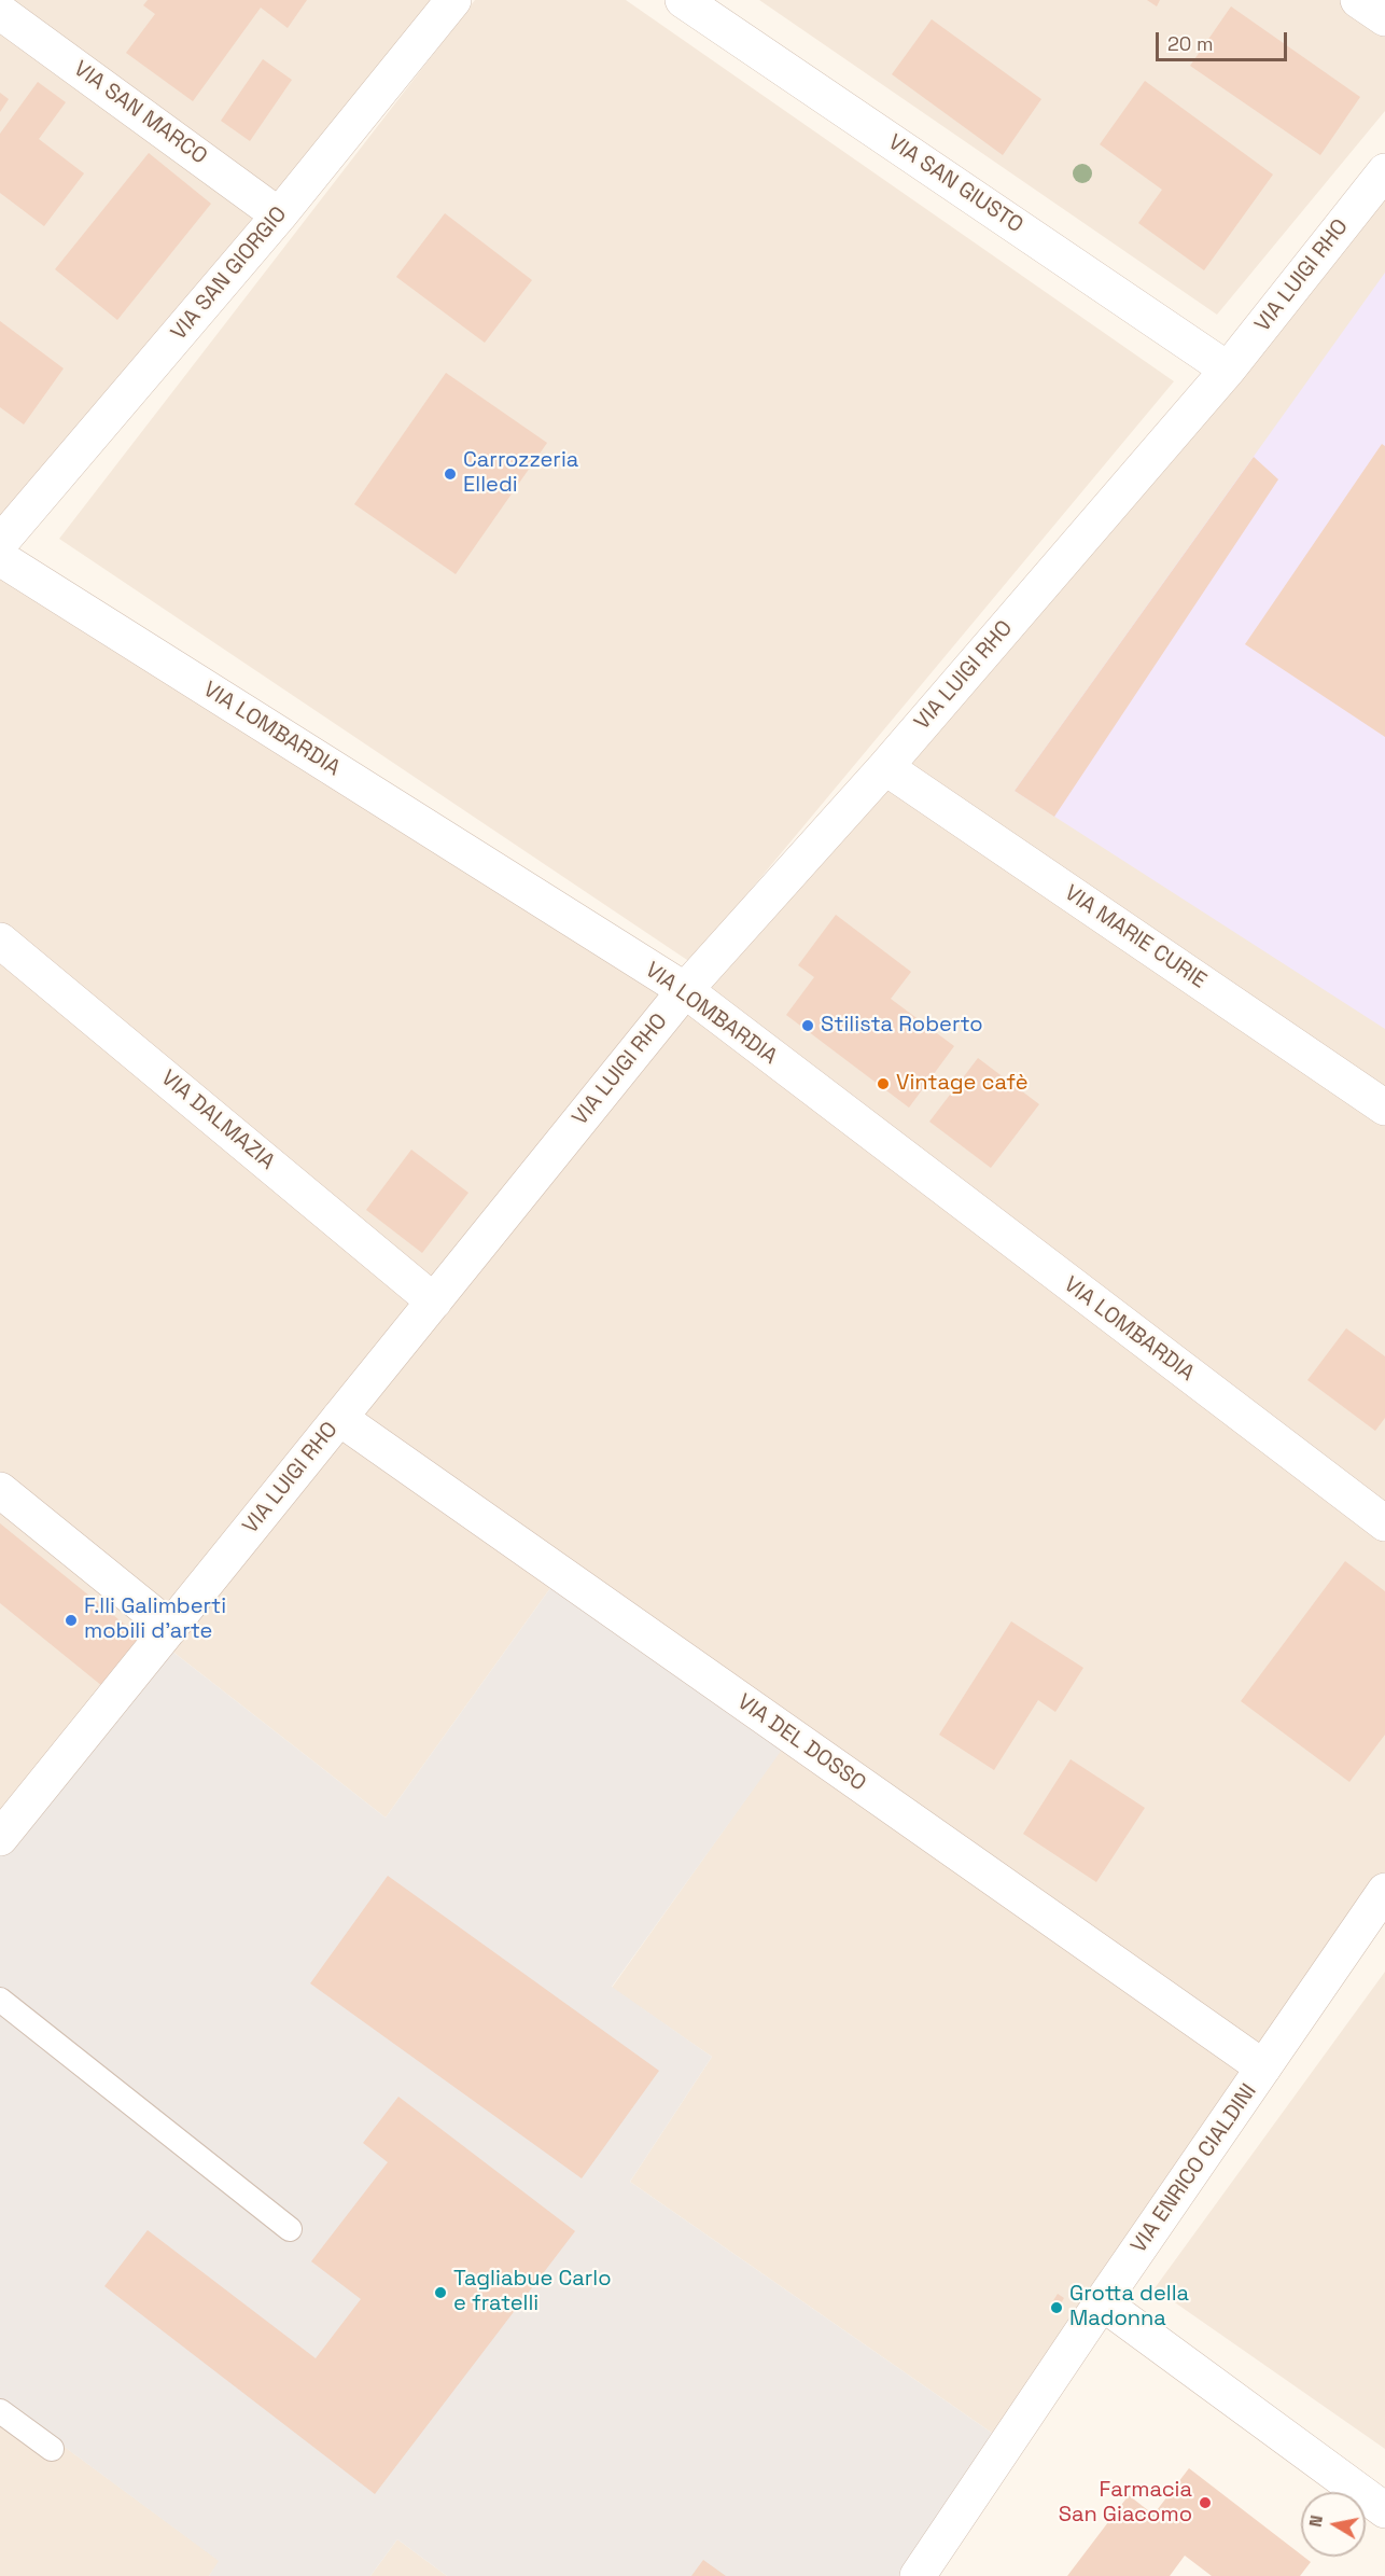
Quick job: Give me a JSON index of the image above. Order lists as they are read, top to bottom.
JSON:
{
  "streets": {
    "street": [
      "VIA SAN MARCO",
      "VIA SAN GIUSTO",
      "VIA SAN GIORGIO",
      "VIA LUIGI RHO",
      "VIA LOMBARDIA",
      "VIA MARIE CURIE",
      "VIA DALMAZIA",
      "VIA DEL DOSSO",
      "VIA ENRICO CIALDINI"
    ]
  },
  "crossings": [
    ["VIA SAN MARCO", "VIA SAN GIORGIO"],
    ["VIA SAN GIUSTO", "VIA LUIGI RHO"],
    ["VIA LUIGI RHO", "VIA LOMBARDIA"],
    ["VIA LUIGI RHO", "VIA MARIE CURIE"],
    ["VIA LUIGI RHO", "VIA DALMAZIA"],
    ["VIA LUIGI RHO", "VIA DEL DOSSO"],
    ["VIA DEL DOSSO", "VIA ENRICO CIALDINI"]
  ],
  "places": [
    "Carrozzeria Elledi",
    "Stilista Roberto",
    "Vintage cafè",
    "F.lli Galimberti mobili d'arte",
    "Tagliabue Carlo e fratelli",
    "Grotta della Madonna",
    "Farmacia San Giacomo"
  ],
  "scale_bar": "20 m",
  "north": "left"
}
